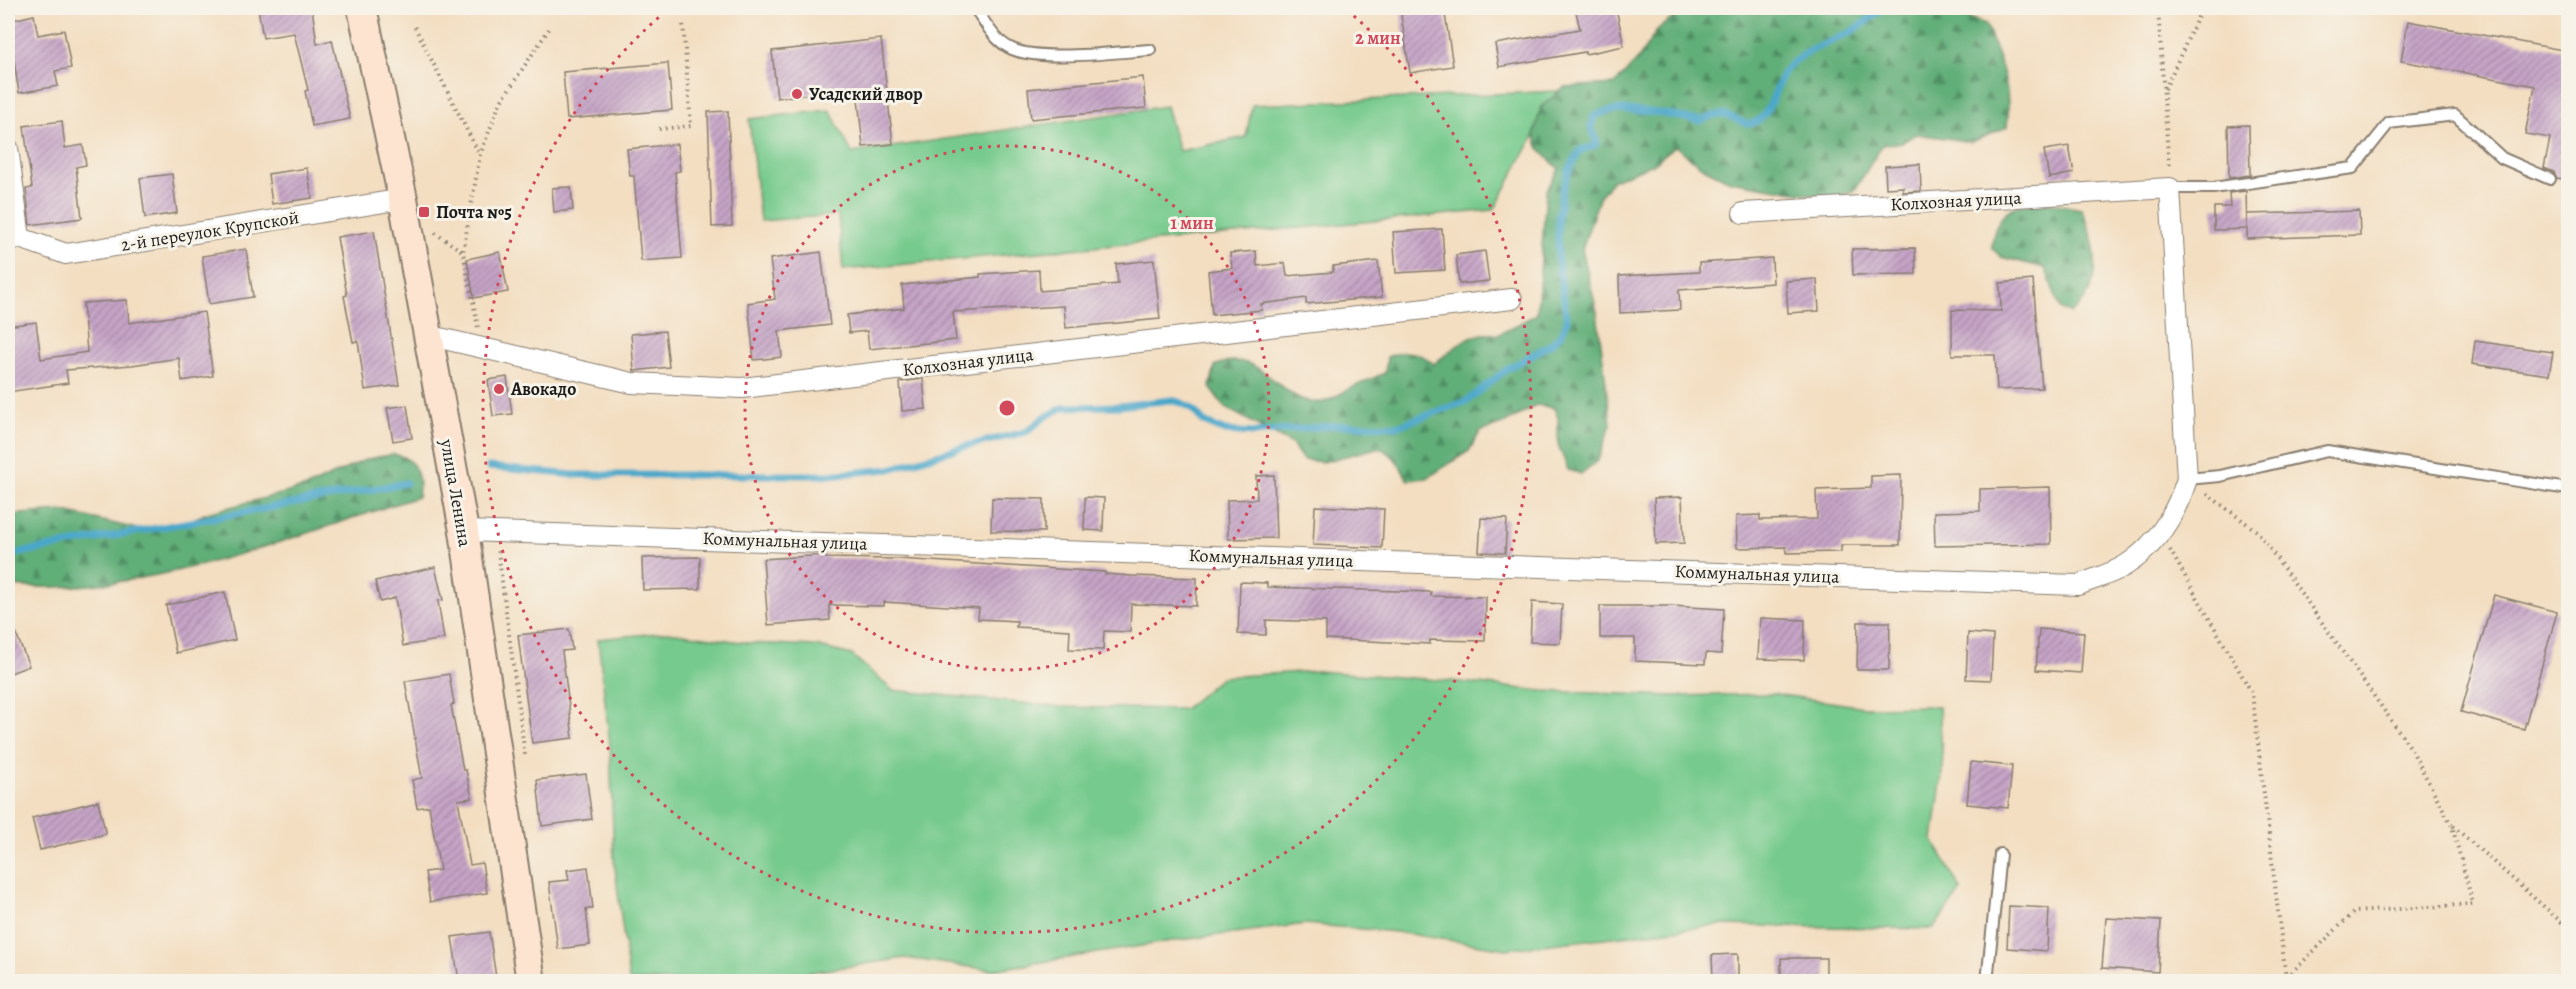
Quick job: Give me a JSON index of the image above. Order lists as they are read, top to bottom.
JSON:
{
  "streets": {
    "street": [
      "Колхозная улица",
      "2-й переулок Крупской",
      "улица Ленина",
      "Коммунальная улица"
    ]
  },
  "crossings": [
    ["Колхозная улица", "улица Ленина"],
    ["2-й переулок Крупской", "улица Ленина"],
    ["улица Ленина", "Коммунальная улица"]
  ],
  "places": {
    "other": ["Усадский двор", "Авокадо"],
    "transit": ["Почта №5"]
  },
  "rings": ["2 мин", "1 мин"]
}
